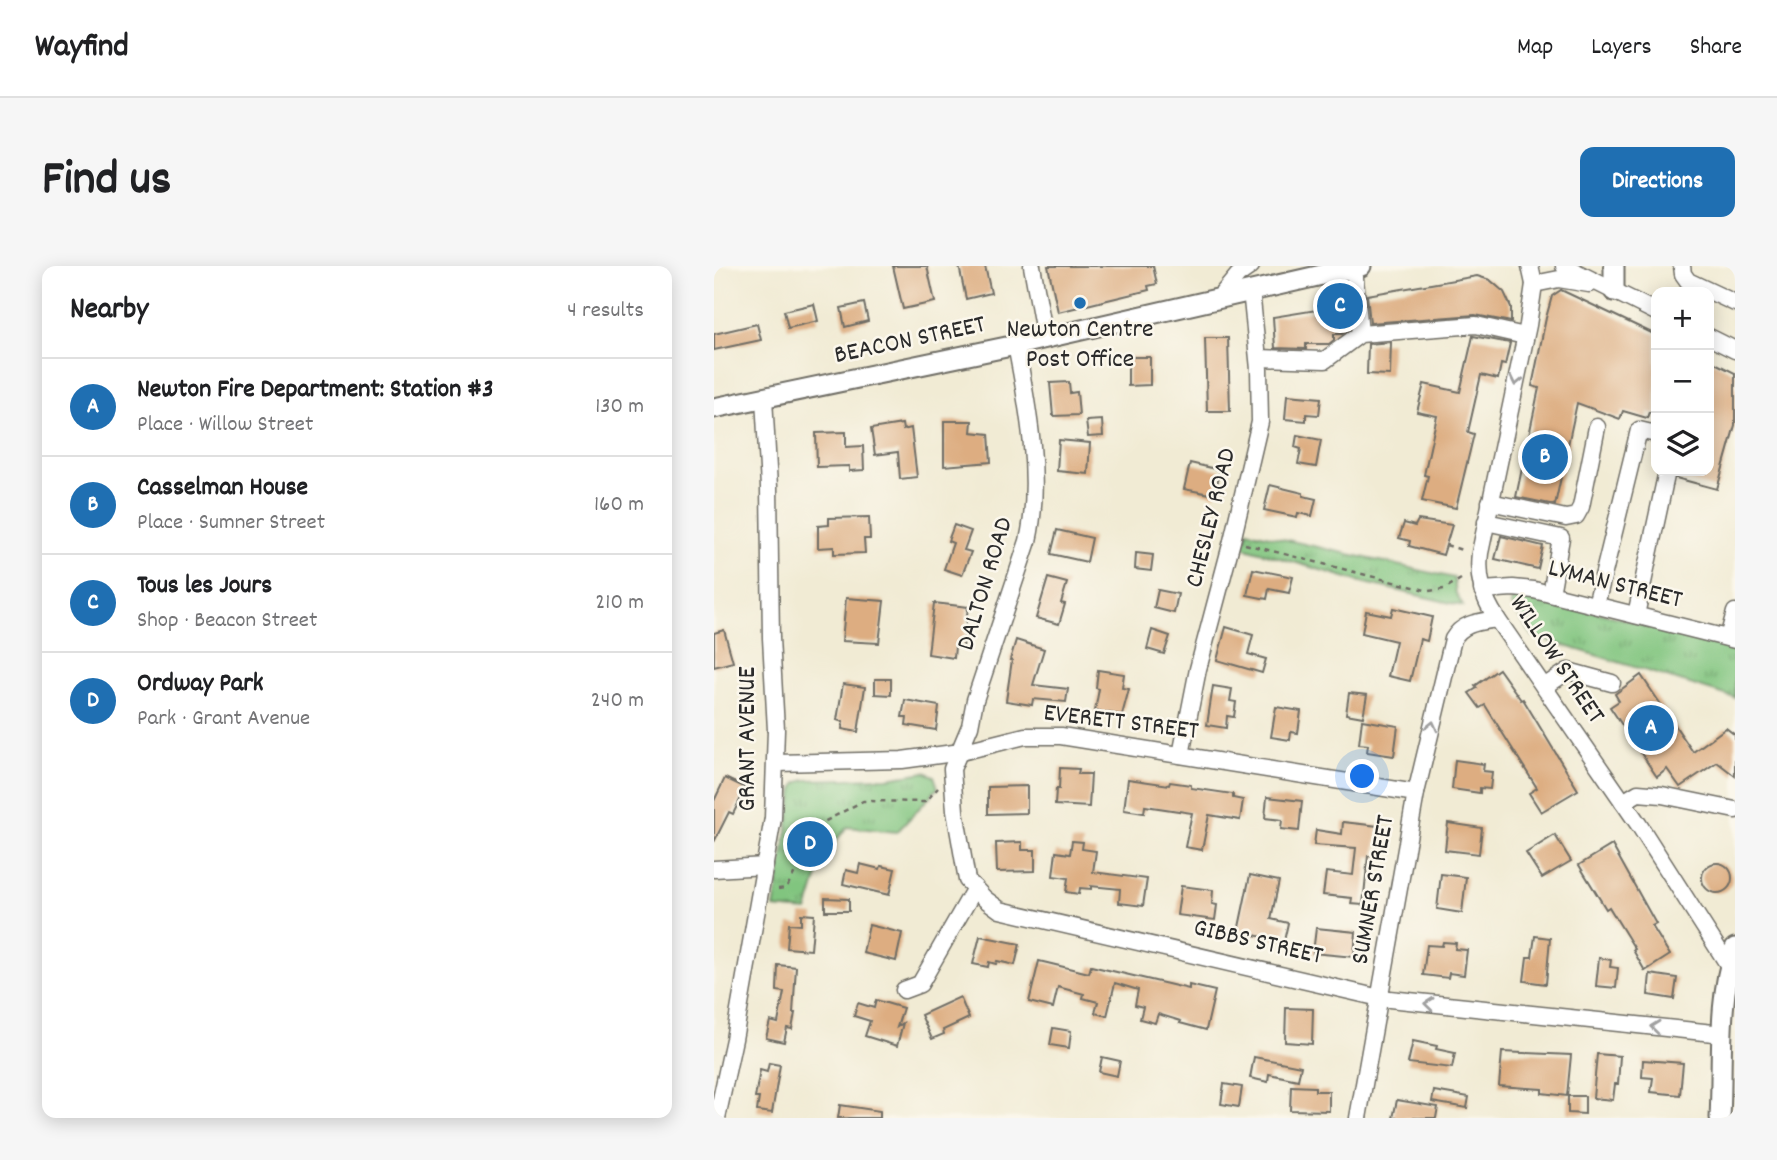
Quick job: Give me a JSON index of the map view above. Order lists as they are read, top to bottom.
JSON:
{
  "streets": {
    "main road": ["BEACON STREET"],
    "street": [
      "CHESLEY ROAD",
      "DALTON ROAD",
      "LYMAN STREET",
      "WILLOW STREET",
      "EVERETT STREET",
      "GRANT AVENUE",
      "SUMNER STREET",
      "GIBBS STREET"
    ]
  },
  "crossings": [
    ["BEACON STREET", "CHESLEY ROAD"],
    ["BEACON STREET", "DALTON ROAD"],
    ["BEACON STREET", "GRANT AVENUE"],
    ["CHESLEY ROAD", "EVERETT STREET"],
    ["DALTON ROAD", "EVERETT STREET"],
    ["DALTON ROAD", "GIBBS STREET"],
    ["LYMAN STREET", "WILLOW STREET"],
    ["WILLOW STREET", "SUMNER STREET"],
    ["EVERETT STREET", "GRANT AVENUE"],
    ["EVERETT STREET", "SUMNER STREET"],
    ["EVERETT STREET", "GIBBS STREET"],
    ["SUMNER STREET", "GIBBS STREET"]
  ],
  "one_way": ["SUMNER STREET", "GIBBS STREET"],
  "places": ["Newton Centre Post Office"],
  "page": {
    "header": "Wayfind",
    "nav": ["Map", "Layers", "Share"],
    "title": "Find us",
    "buttons": "Directions",
    "heading": ["Nearby", "4 results"],
    "pins": [
      "C",
      "B",
      "A",
      "D"
    ],
    "map_buttons": ["+", "−"],
    "list": [
      {
        "mark": "A",
        "name": "Newton Fire Department: Station #3",
        "note": "Place · Willow Street",
        "value": "130 m"
      },
      {
        "mark": "B",
        "name": "Casselman House",
        "note": "Place · Sumner Street",
        "value": "160 m"
      },
      {
        "mark": "C",
        "name": "Tous les Jours",
        "note": "Shop · Beacon Street",
        "value": "210 m"
      },
      {
        "mark": "D",
        "name": "Ordway Park",
        "note": "Park · Grant Avenue",
        "value": "240 m"
      }
    ]
  }
}
